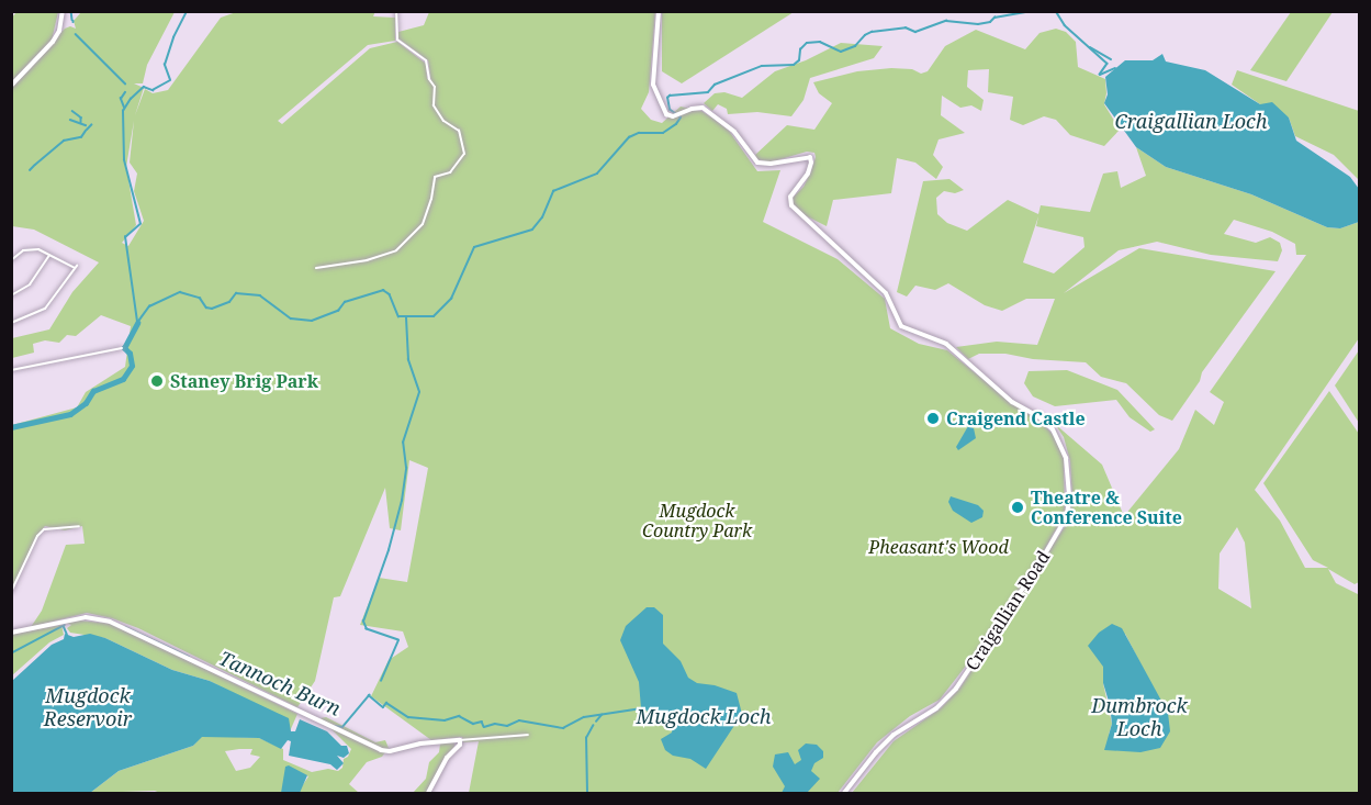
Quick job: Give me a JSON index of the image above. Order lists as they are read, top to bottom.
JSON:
{
  "streets": {
    "street": ["Craigallian Road"]
  },
  "water": [
    "Craigallian Loch",
    "Tannoch Burn",
    "Mugdock Reservoir",
    "Dumbrock Loch",
    "Mugdock Loch"
  ],
  "parks": ["Mugdock Country Park", "Pheasant's Wood"],
  "places": ["Staney Brig Park", "Craigend Castle", "Theatre & Conference Suite"]
}
